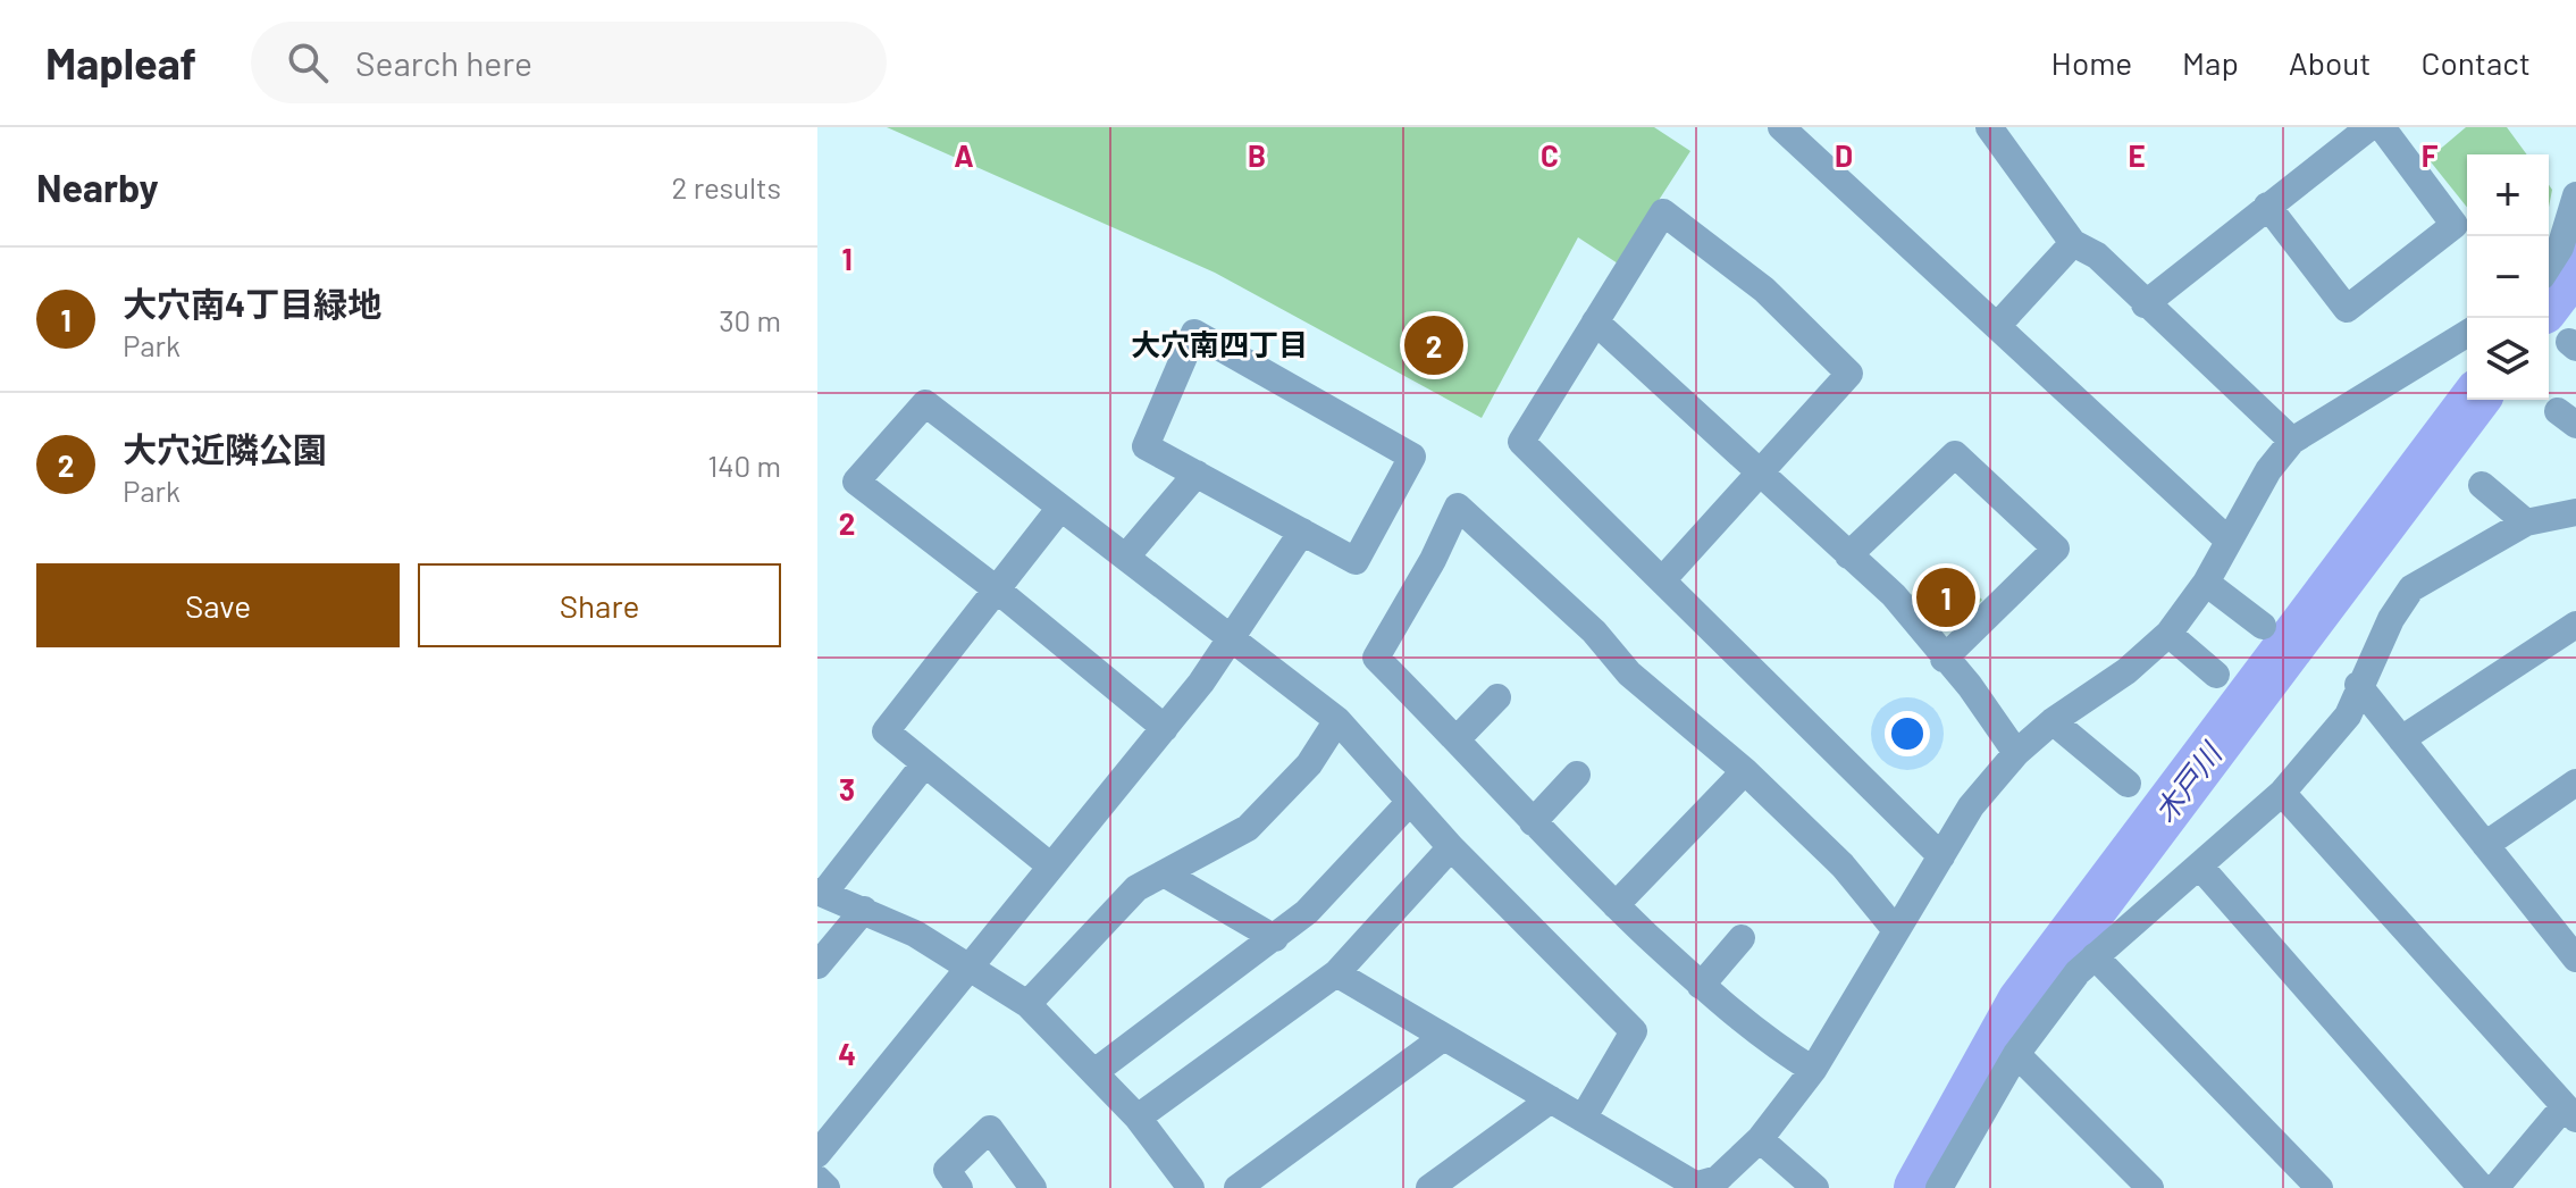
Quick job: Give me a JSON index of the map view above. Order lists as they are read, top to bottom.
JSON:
{
  "districts": ["大穴南四丁目"],
  "water": ["木戸川"],
  "page": {
    "header": "Mapleaf",
    "search": "Search here",
    "nav": [
      "Home",
      "Map",
      "About",
      "Contact"
    ],
    "heading": ["Nearby", "2 results"],
    "map_buttons": ["+", "−"],
    "list": [
      {
        "mark": "1",
        "name": "大穴南4丁目緑地",
        "note": "Park",
        "value": "30 m"
      },
      {
        "mark": "2",
        "name": "大穴近隣公園",
        "note": "Park",
        "value": "140 m"
      }
    ],
    "pins": ["2", "1"],
    "buttons": ["Save", "Share"]
  },
  "grid": {
    "columns": [
      "A",
      "B",
      "C",
      "D",
      "E",
      "F"
    ],
    "rows": [
      "1",
      "2",
      "3",
      "4"
    ]
  }
}
